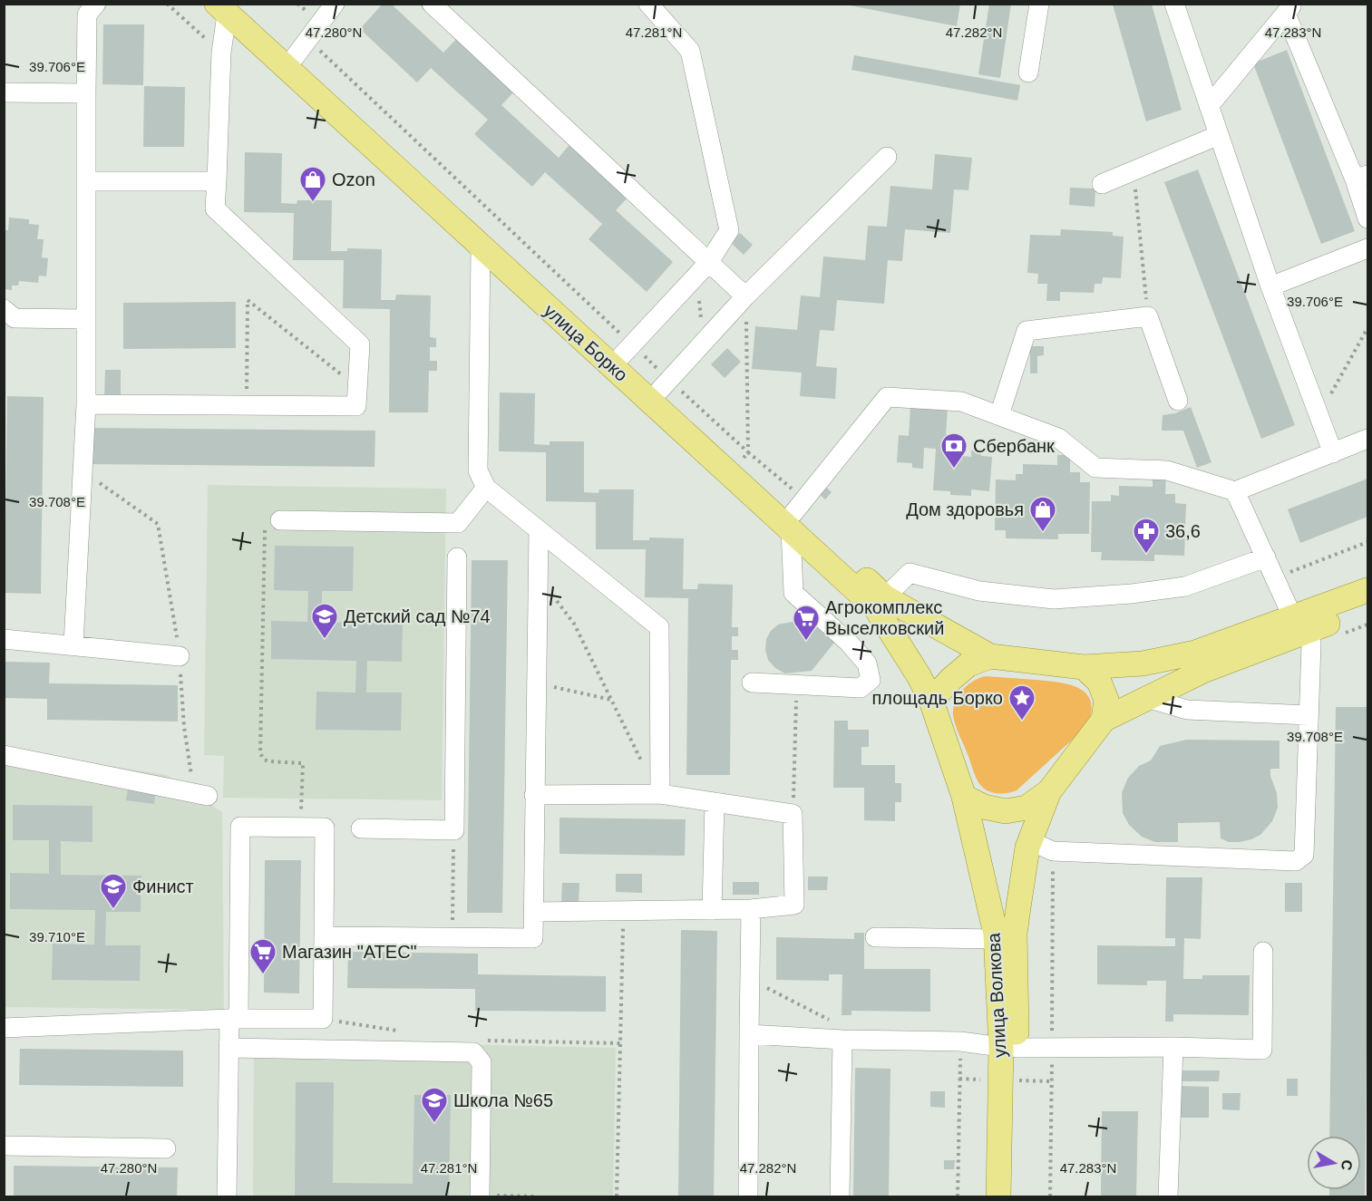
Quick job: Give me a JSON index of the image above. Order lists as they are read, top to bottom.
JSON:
{
  "streets": {
    "main road": ["улица Борко", "улица Волкова"]
  },
  "crossings": [
    ["улица Борко", "улица Волкова"]
  ],
  "places": {
    "shop": ["Ozon", "Дом здоровья"],
    "bank": ["Сбербанк"],
    "pharmacy": ["36,6"],
    "school or university": ["Детский сад №74", "Финист", "Школа №65"],
    "supermarket": ["Агрокомплекс Выселковский", "Магазин \"АТЕС\""],
    "place": ["площадь Борко"]
  },
  "north": "right",
  "coordinates": [
    "47.280°N",
    "47.282°N",
    "47.283°N",
    "47.281°N",
    "39.706°E",
    "39.708°E",
    "39.710°E"
  ]
}
